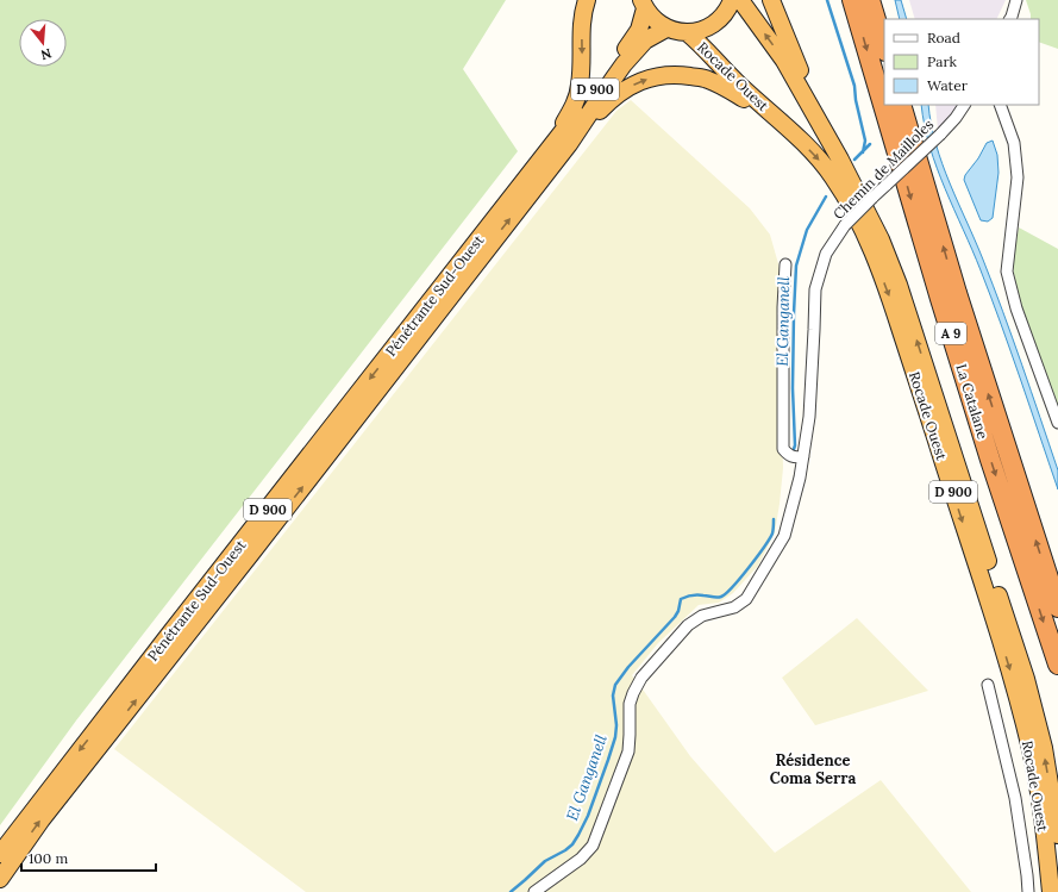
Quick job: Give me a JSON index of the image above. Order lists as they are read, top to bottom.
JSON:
{
  "streets": {
    "highway": [
      "Rocade Ouest",
      "D 900",
      "Pénétrante Sud-Ouest",
      "A 9",
      "La Catalane"
    ],
    "street": ["Chemin de Mailloles"]
  },
  "districts": ["Résidence Coma Serra"],
  "water": ["El Ganganell"],
  "legend": ["Road", "Park", "Water"],
  "scale_bar": "100 m",
  "north": "bottom"
}
